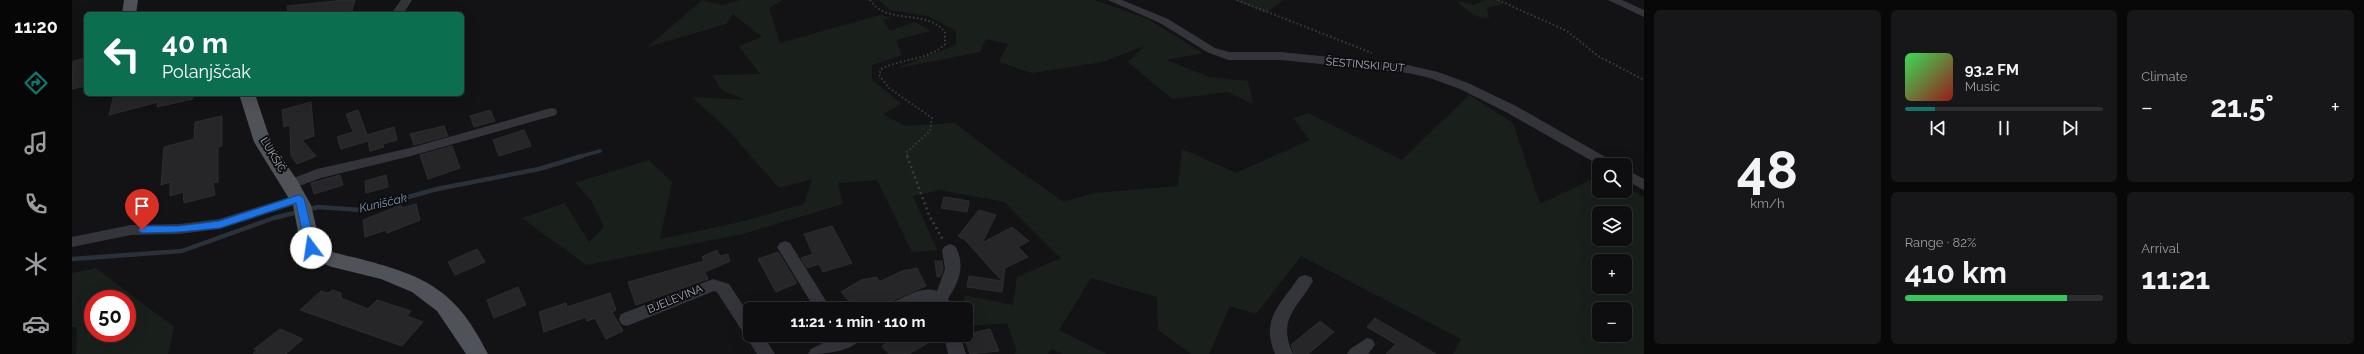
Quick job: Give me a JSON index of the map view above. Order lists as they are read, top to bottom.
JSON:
{
  "streets": {
    "main road": ["LUKŠIĆ"],
    "street": ["ŠESTINSKI PUT", "BJELEVINA"]
  },
  "water": ["Kuniščak"],
  "page": {
    "tabs": "11:20",
    "tile": [
      ["48", "km/h"],
      "Climate",
      ["Range · 82%", "410 km"],
      ["Arrival", "11:21"]
    ],
    "turn": ["40 m", "Polanjščak"],
    "song": ["93.2 FM", "Music"],
    "heat": ["−", "21.5°", "+"],
    "map_buttons": ["+", "−"],
    "limit": "50",
    "trip": "11:21 · 1 min · 110 m"
  }
}
